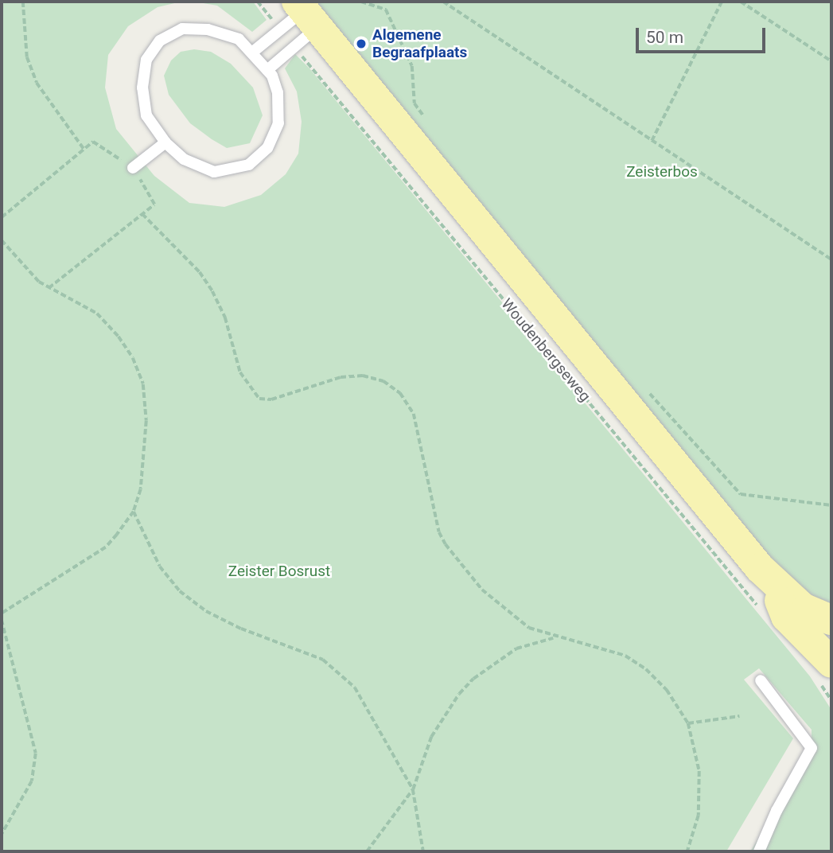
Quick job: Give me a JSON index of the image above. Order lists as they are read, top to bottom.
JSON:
{
  "streets": {
    "main road": ["Woudenbergseweg"]
  },
  "parks": ["Zeisterbos", "Zeister Bosrust"],
  "places": ["Algemene Begraafplaats"],
  "scale_bar": "50 m"
}
